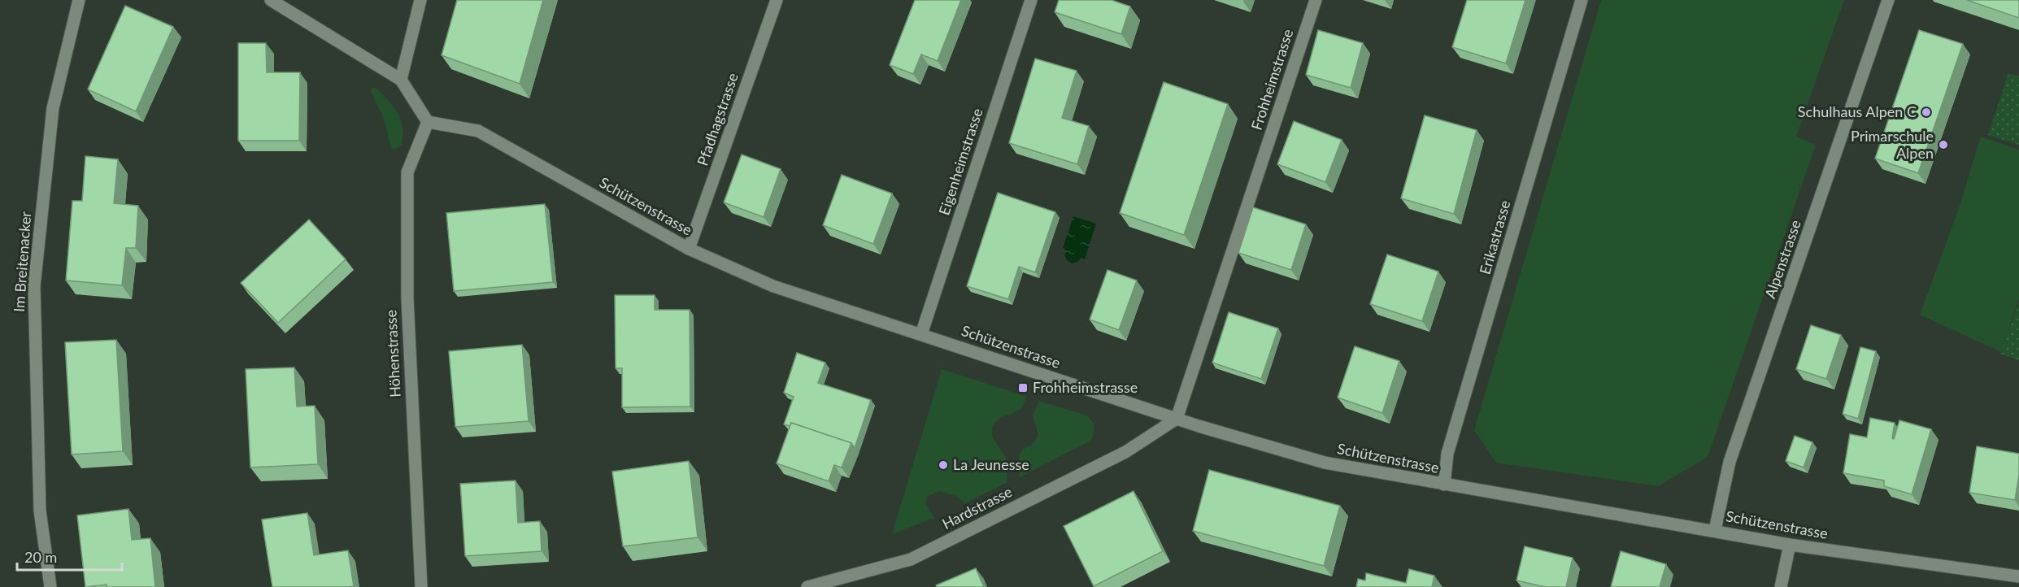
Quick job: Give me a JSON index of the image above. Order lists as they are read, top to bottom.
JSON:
{
  "streets": {
    "street": [
      "Frohheimstrasse",
      "Pfadhagstrasse",
      "Eigenheimstrasse",
      "Schützenstrasse",
      "Erikastrasse",
      "Alpenstrasse",
      "Im Breitenacker",
      "Höhenstrasse",
      "Hardstrasse"
    ]
  },
  "crossings": [
    ["Frohheimstrasse", "Schützenstrasse"],
    ["Frohheimstrasse", "Hardstrasse"],
    ["Pfadhagstrasse", "Schützenstrasse"],
    ["Eigenheimstrasse", "Schützenstrasse"],
    ["Schützenstrasse", "Erikastrasse"],
    ["Schützenstrasse", "Alpenstrasse"],
    ["Schützenstrasse", "Höhenstrasse"],
    ["Schützenstrasse", "Hardstrasse"]
  ],
  "places": {
    "other": ["Schulhaus Alpen C", "Primarschule Alpen", "La Jeunesse"],
    "transit": ["Frohheimstrasse"]
  },
  "scale_bar": "20 m"
}
